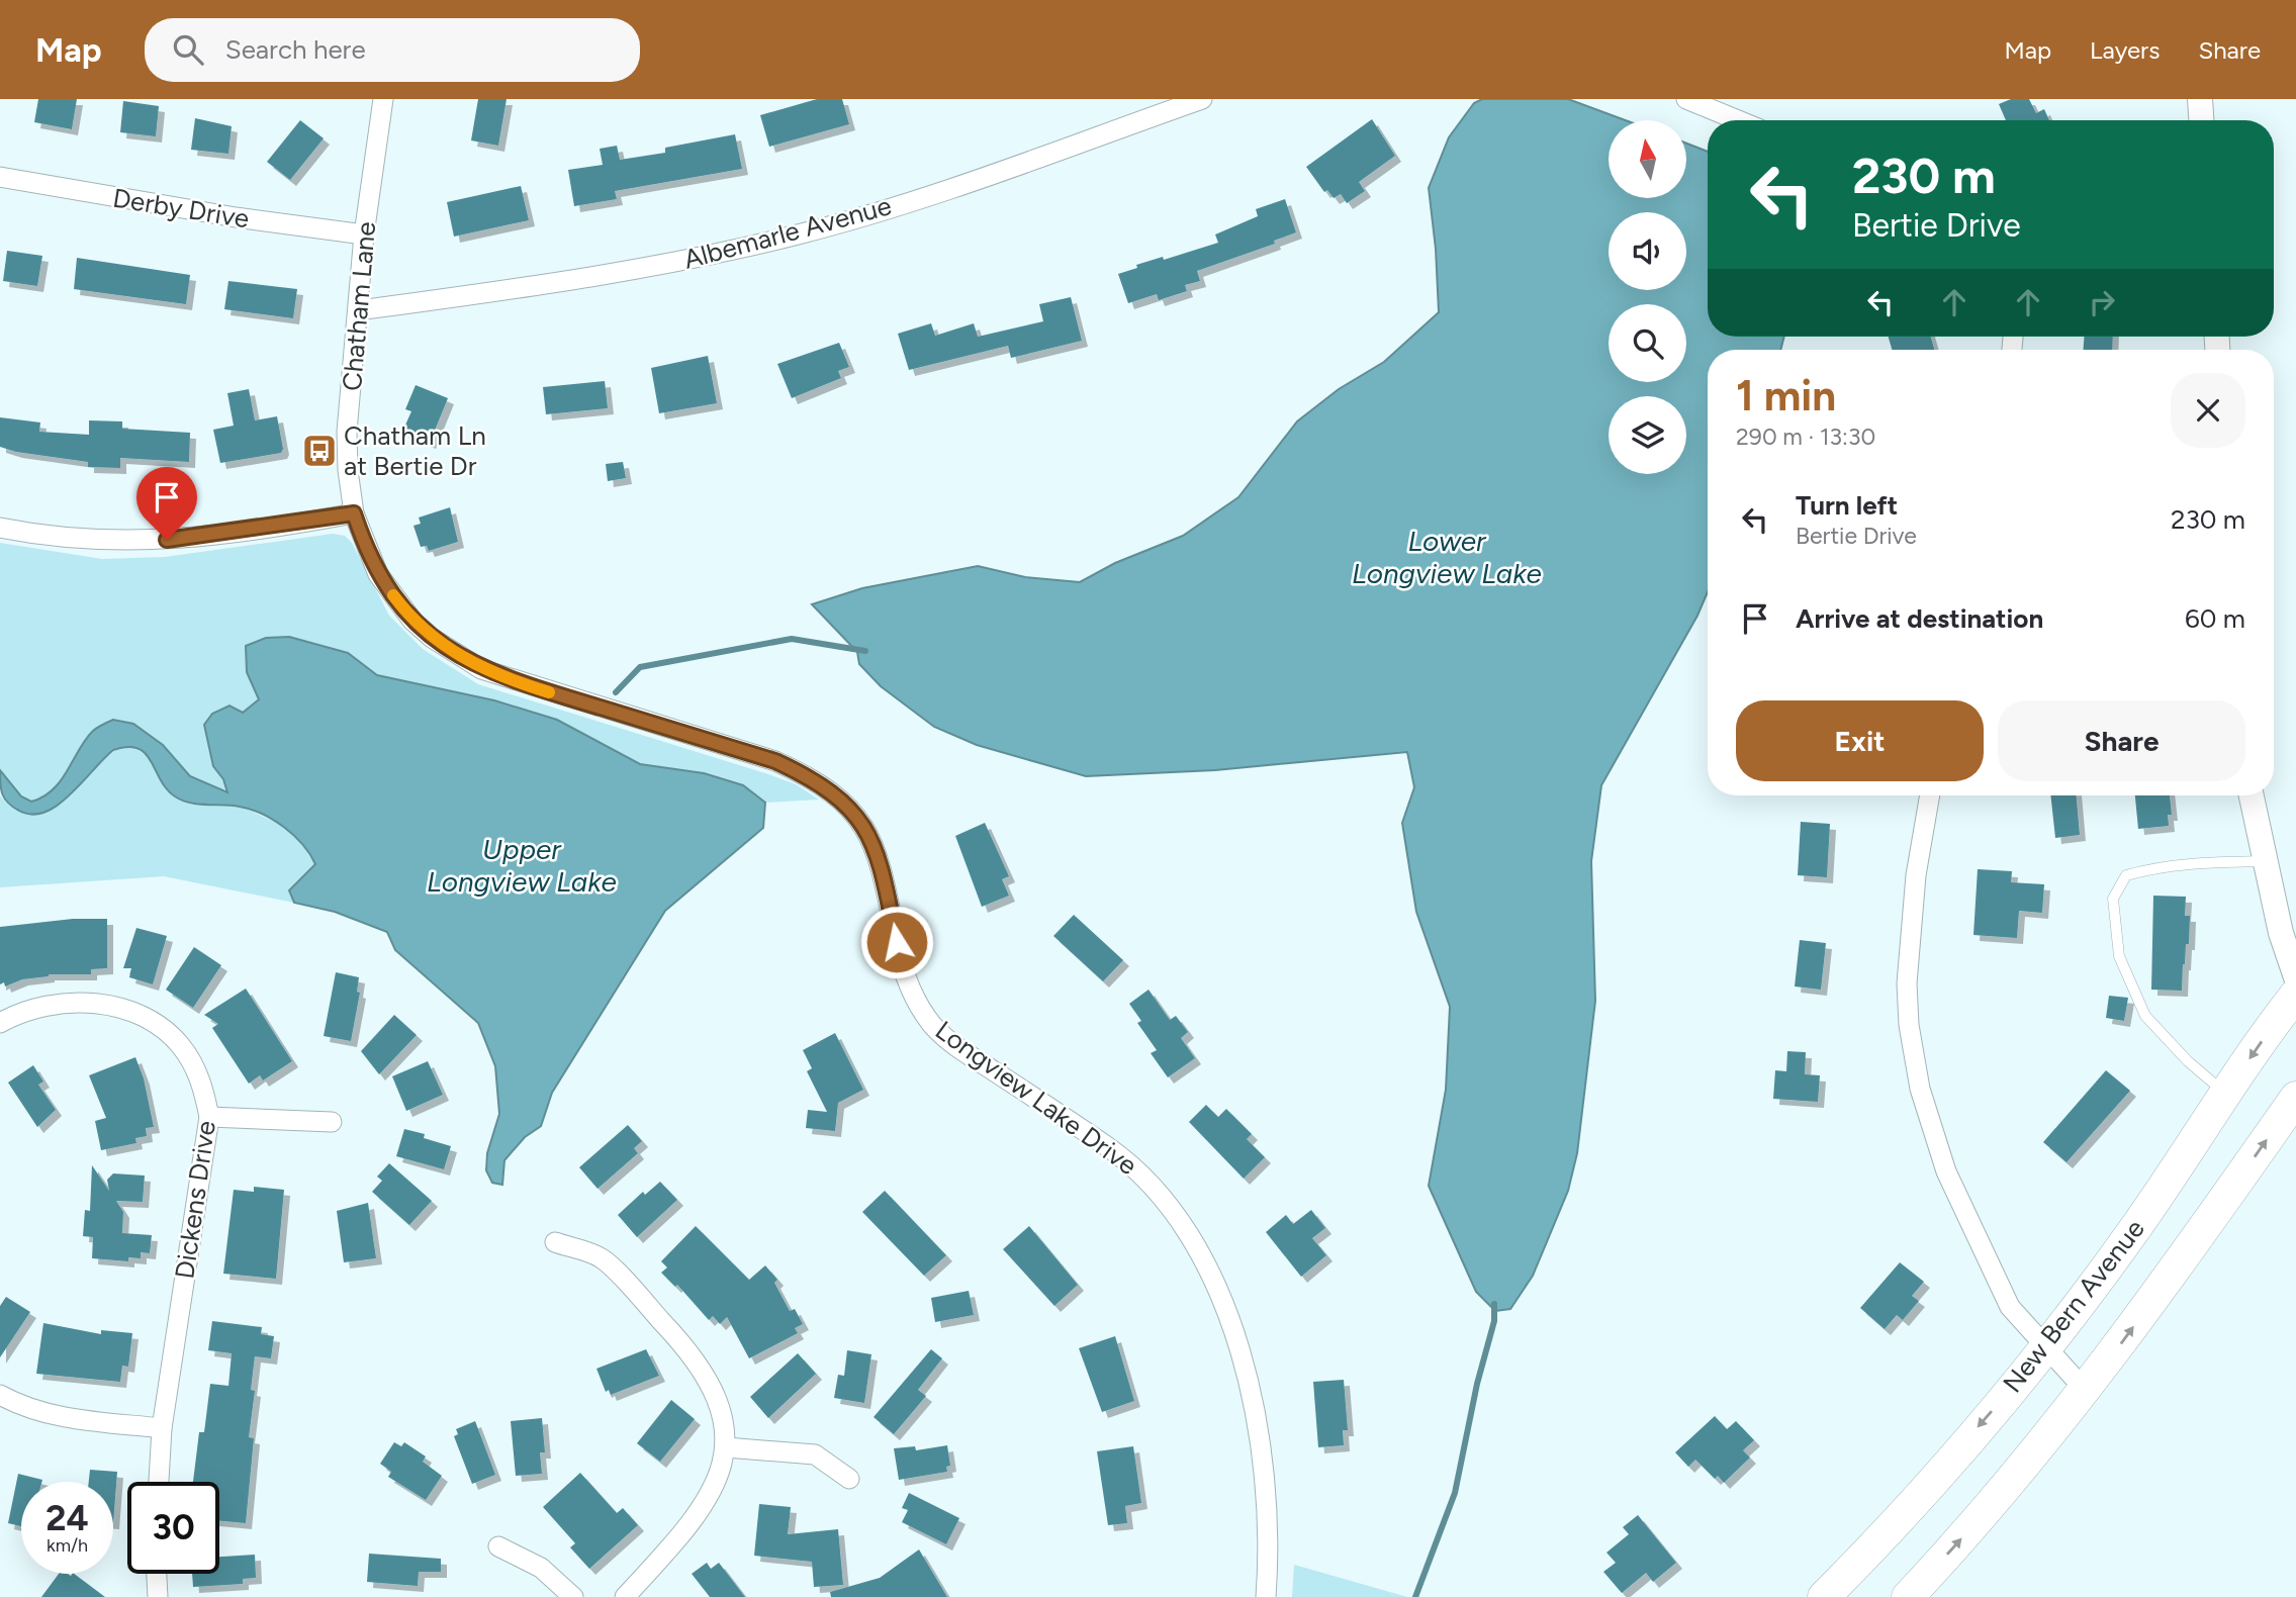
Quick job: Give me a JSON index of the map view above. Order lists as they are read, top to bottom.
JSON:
{
  "streets": {
    "main road": ["New Bern Avenue"],
    "street": [
      "Derby Drive",
      "Albemarle Avenue",
      "Chatham Lane",
      "Longview Lake Drive",
      "Dickens Drive"
    ]
  },
  "crossings": [
    ["Derby Drive", "Chatham Lane"],
    ["Albemarle Avenue", "Chatham Lane"],
    ["Chatham Lane", "Longview Lake Drive"]
  ],
  "water": ["Lower Longview Lake", "Upper Longview Lake"],
  "places": {
    "bus stop": ["Chatham Ln at Bertie Dr"]
  },
  "north": "top",
  "page": {
    "header": "Map",
    "search": "Search here",
    "nav": ["Map", "Layers", "Share"],
    "turn": ["230 m", "Bertie Drive"],
    "heading": ["1 min", "290 m · 13:30"],
    "list": [
      {
        "name": "Turn left",
        "note": "Bertie Drive",
        "value": "230 m"
      },
      {
        "name": "Arrive at destination",
        "value": "60 m"
      }
    ],
    "buttons": ["Exit", "Share"],
    "speed": "24 km/h",
    "limit": "30"
  }
}
